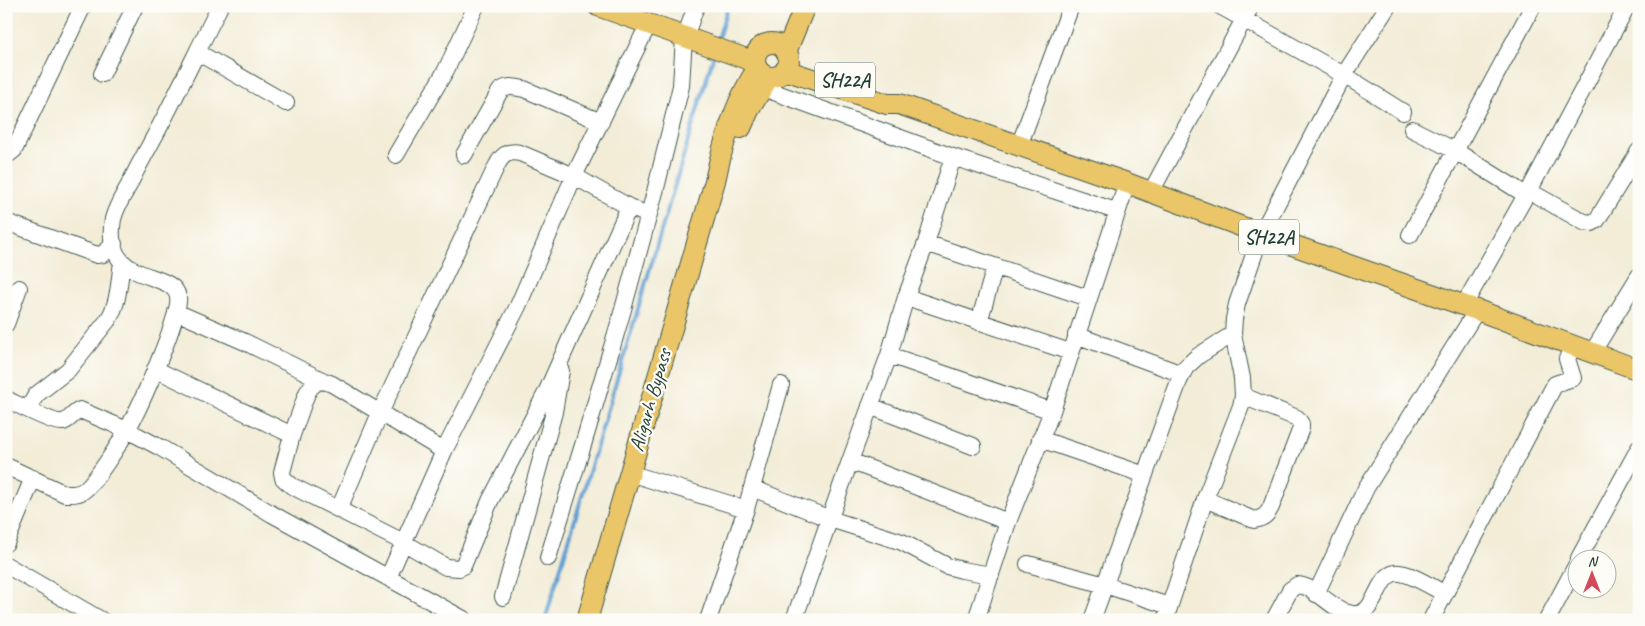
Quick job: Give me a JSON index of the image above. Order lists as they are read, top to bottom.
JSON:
{
  "streets": {
    "main road": ["SH22A", "Aligarh Bypass"]
  },
  "crossings": [
    ["SH22A", "Aligarh Bypass"]
  ],
  "north": "top"
}
